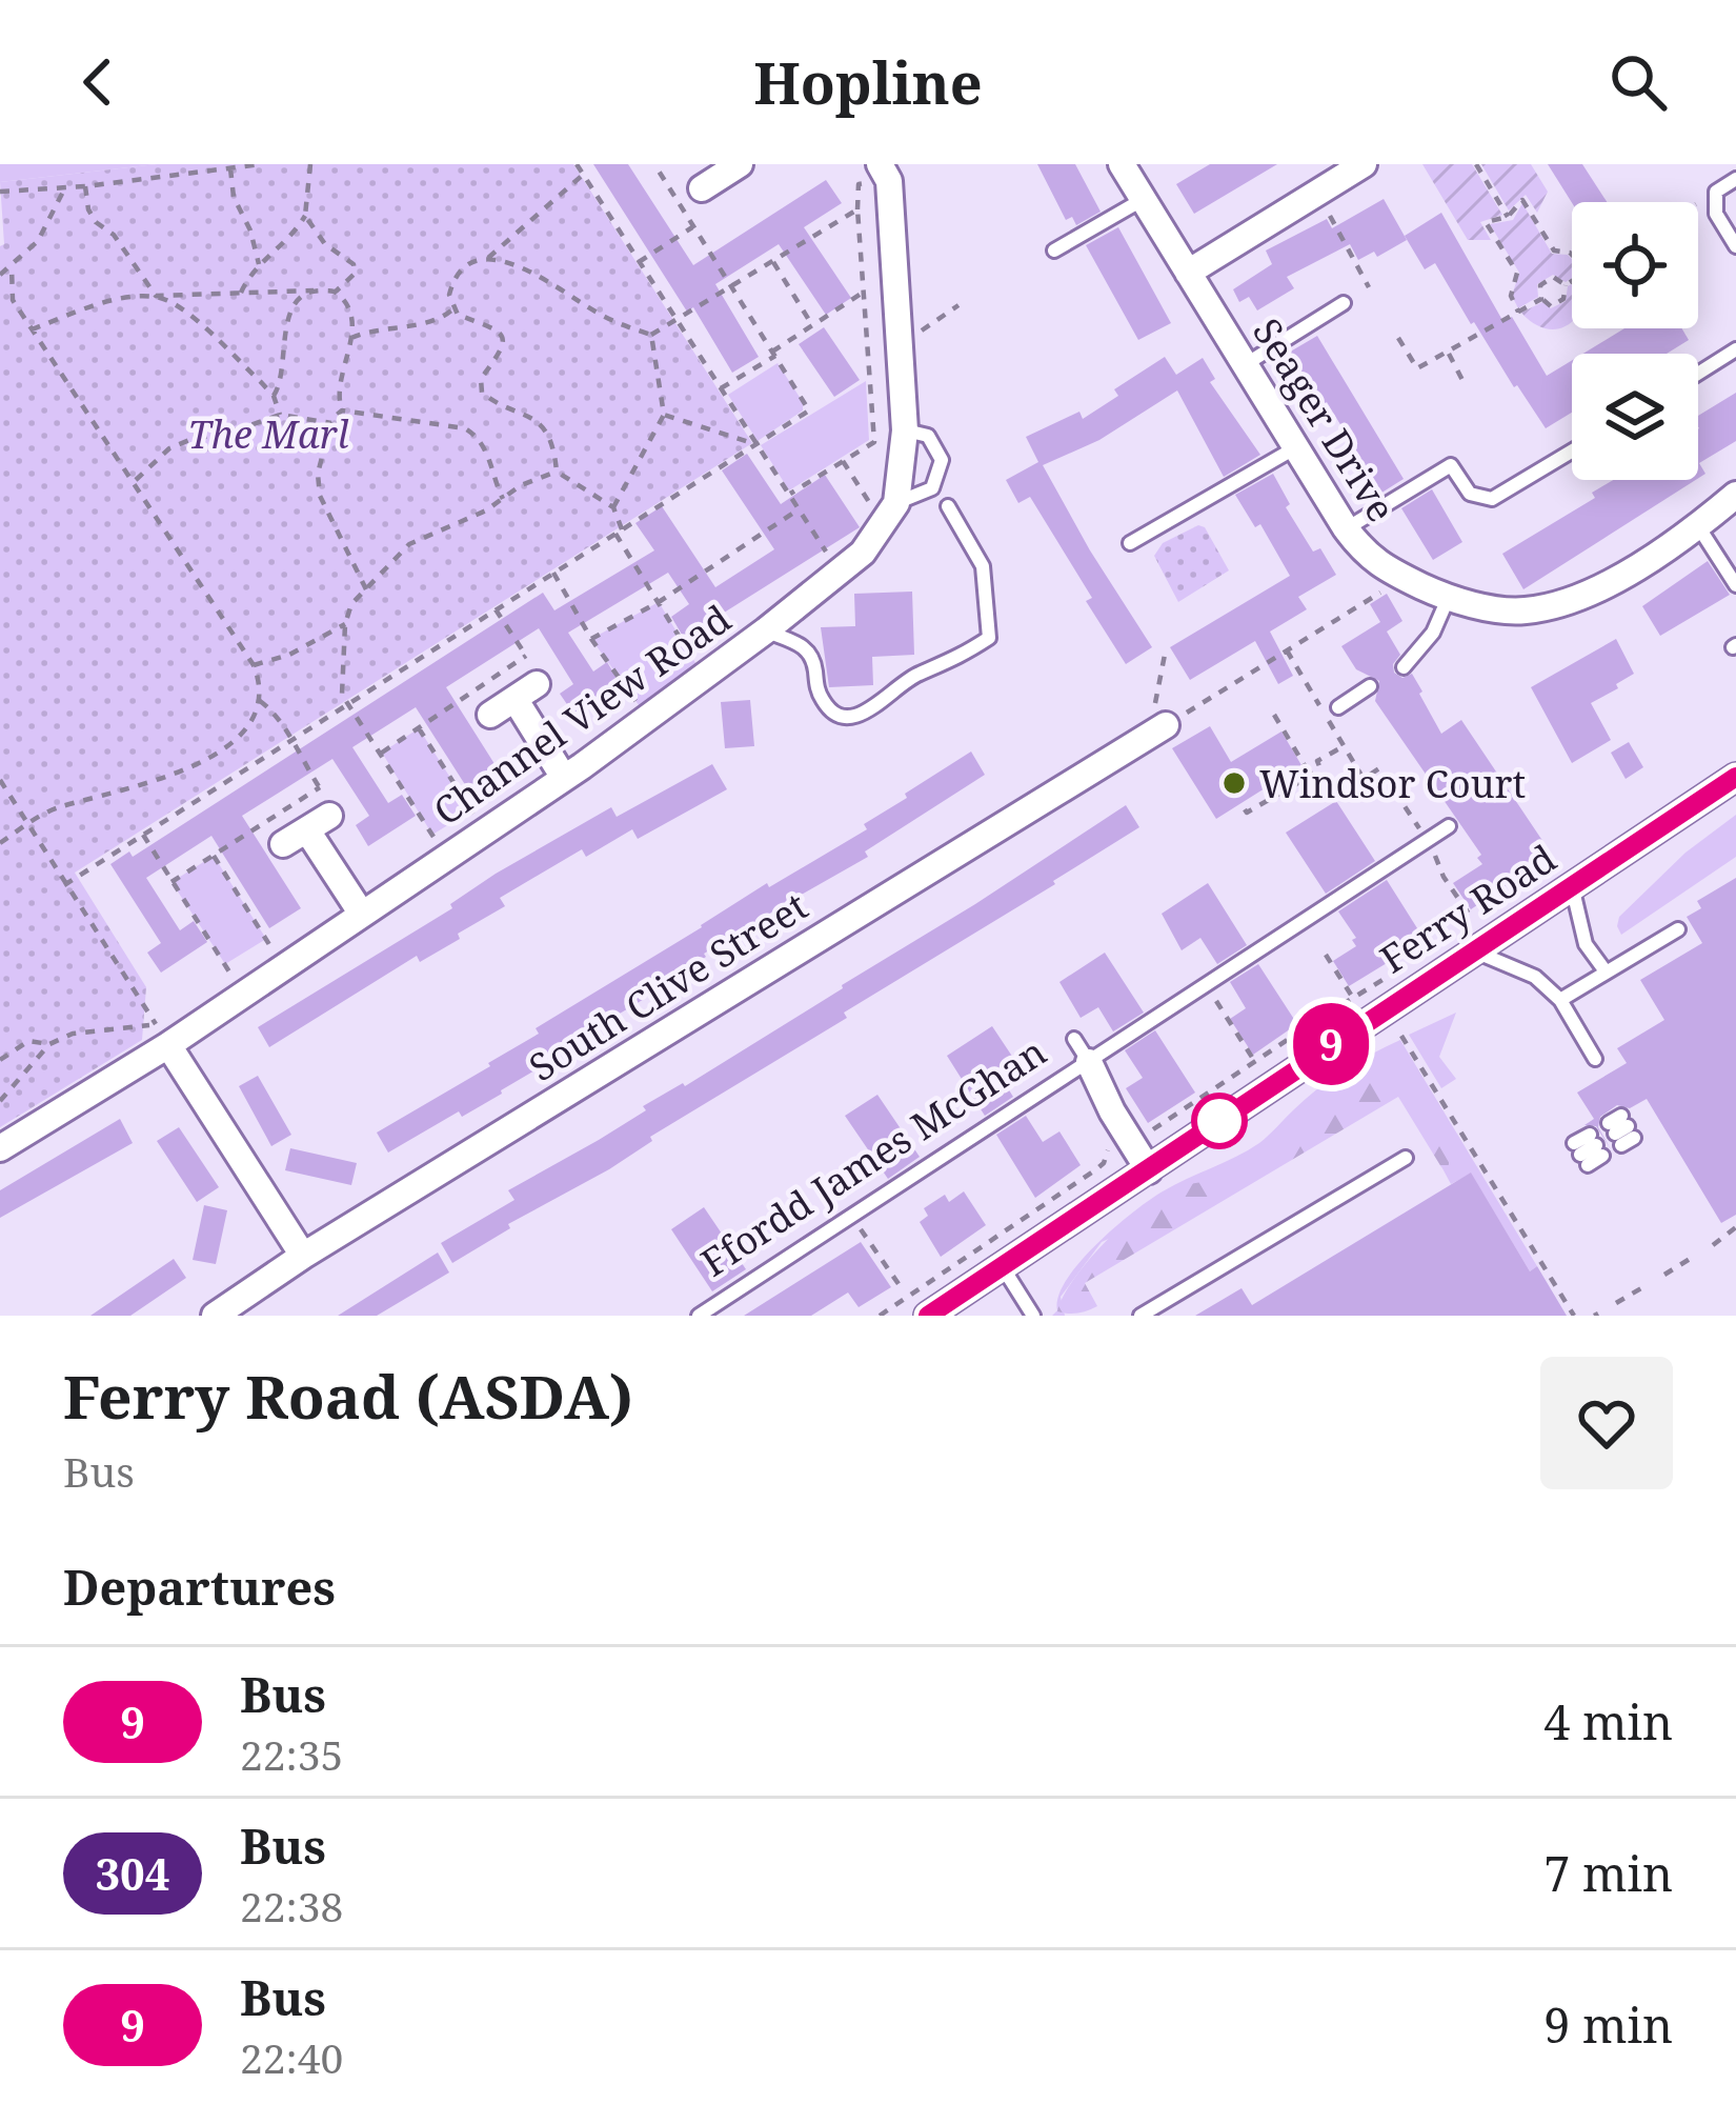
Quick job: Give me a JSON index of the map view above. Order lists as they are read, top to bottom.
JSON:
{
  "streets": {
    "street": [
      "Seager Drive",
      "Channel View Road",
      "Ferry Road",
      "South Clive Street",
      "Ffordd James McGhan"
    ]
  },
  "crossings": [
    ["Ferry Road", "Ffordd James McGhan"]
  ],
  "parks": ["The Marl"],
  "places": ["Windsor Court"],
  "lines": ["bus line 9"],
  "page": {
    "header": "Hopline",
    "on_map": "9",
    "heading": [
      ["Ferry Road (ASDA)", "Bus"],
      "Departures"
    ],
    "list": [
      {
        "mark": "9",
        "name": "Bus",
        "note": "22:35",
        "value": "4 min"
      },
      {
        "mark": "304",
        "name": "Bus",
        "note": "22:38",
        "value": "7 min"
      },
      {
        "mark": "9",
        "name": "Bus",
        "note": "22:40",
        "value": "9 min"
      }
    ]
  }
}
